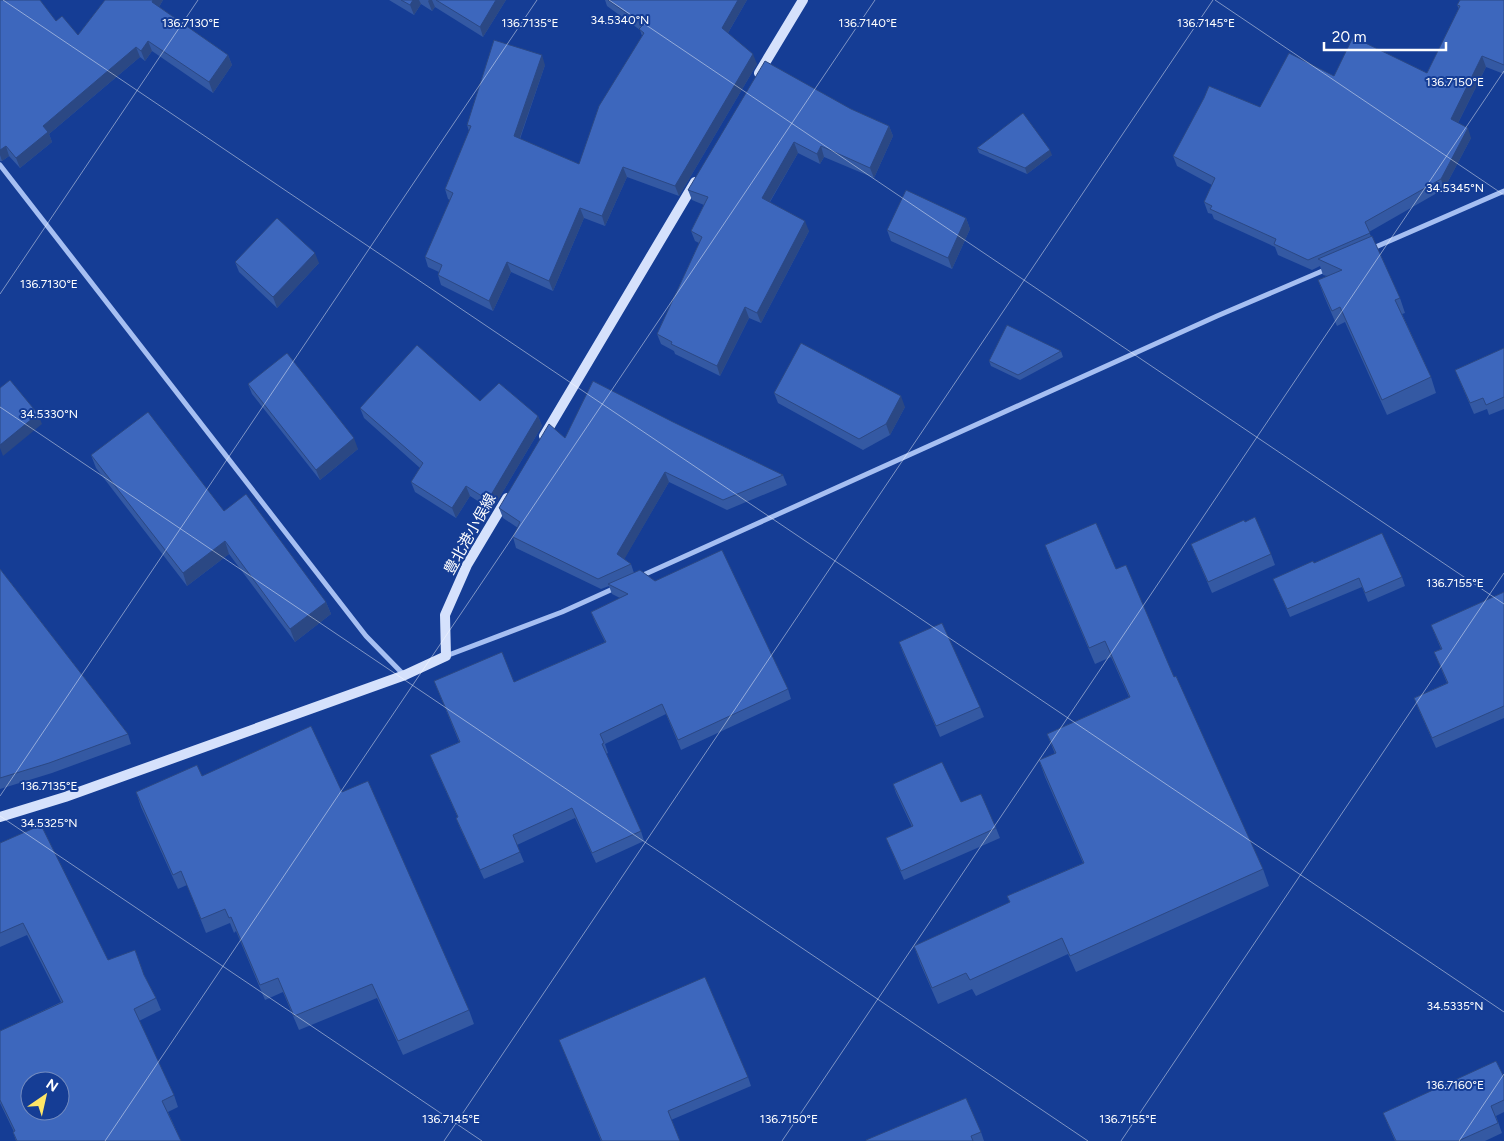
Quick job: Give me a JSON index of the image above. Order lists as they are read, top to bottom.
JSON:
{
  "streets": {
    "main road": ["豊北港小俣線"]
  },
  "scale_bar": "20 m",
  "north": "top right",
  "coordinates": [
    "34.5340°N",
    "136.7130°E",
    "136.7135°E",
    "136.7145°E",
    "136.7140°E",
    "136.7150°E",
    "34.5345°N",
    "34.5330°N",
    "136.7155°E",
    "34.5325°N",
    "34.5335°N",
    "136.7160°E"
  ]
}
